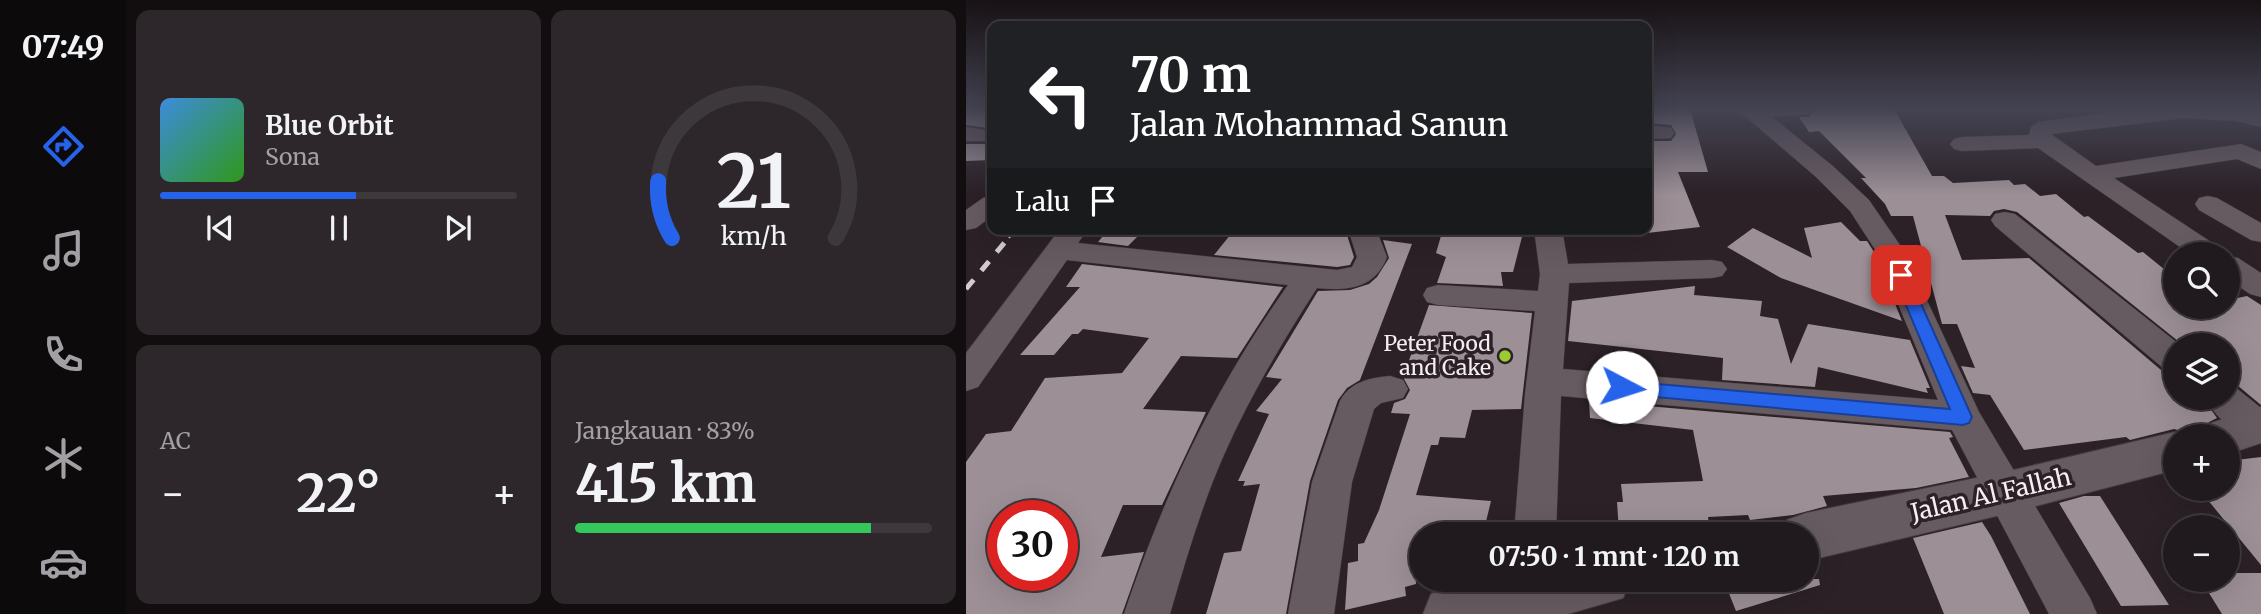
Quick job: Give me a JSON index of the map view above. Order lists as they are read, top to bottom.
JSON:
{
  "streets": {
    "street": ["Jalan Al Fallah"]
  },
  "places": ["Peter Food and Cake"],
  "page": {
    "tabs": "07:49",
    "turn": ["70 m", "Jalan Mohammad Sanun"],
    "song": ["Blue Orbit", "Sona"],
    "then": "Lalu",
    "map_buttons": ["+", "−"],
    "tile": [
      "AC",
      ["Jangkauan · 83%", "415 km"]
    ],
    "heat": ["−", "22°", "+"],
    "limit": "30",
    "trip": "07:50 · 1 mnt · 120 m",
    "gauge": ["21", "km/h"]
  }
}
